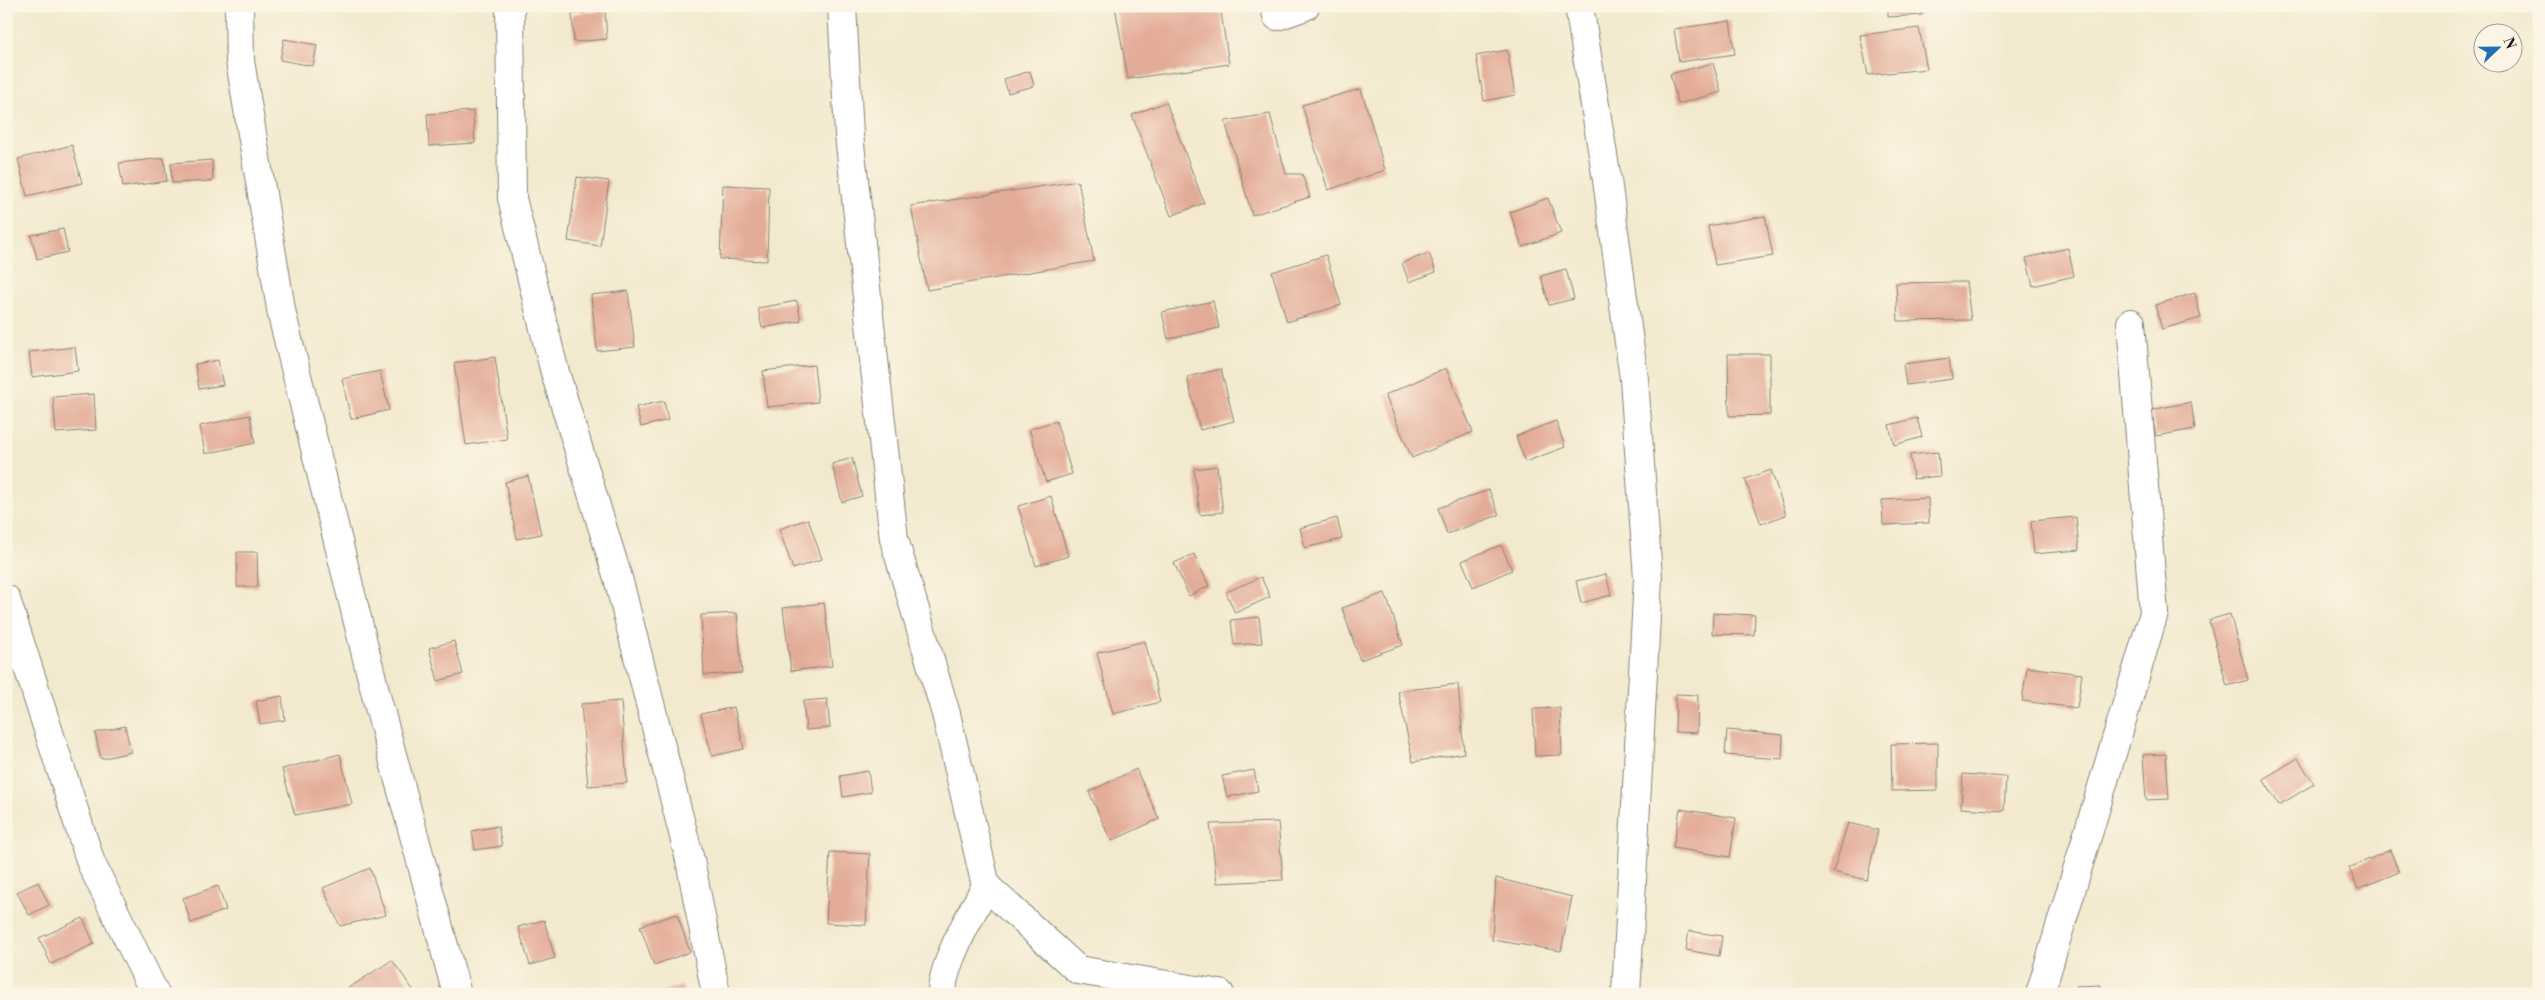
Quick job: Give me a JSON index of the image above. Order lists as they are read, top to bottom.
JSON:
{
  "north": "right"
}
